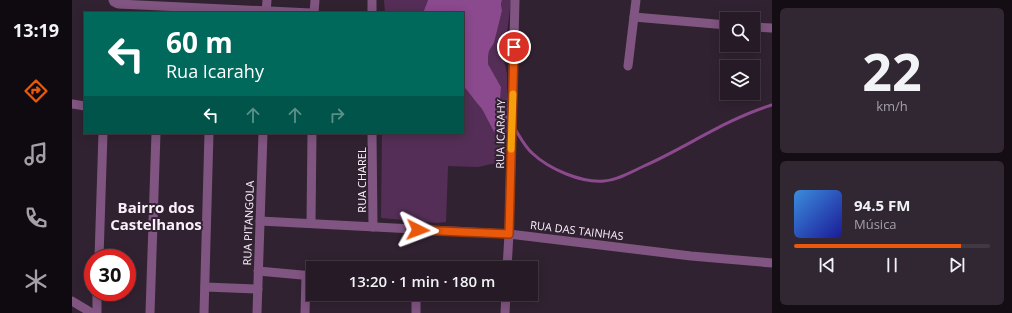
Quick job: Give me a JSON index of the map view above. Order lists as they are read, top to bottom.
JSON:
{
  "streets": {
    "street": [
      "RUA ICARAHY",
      "RUA CHAREL",
      "RUA PITANGOLA",
      "RUA DAS TAINHAS"
    ]
  },
  "crossings": [
    ["RUA ICARAHY", "RUA DAS TAINHAS"],
    ["RUA CHAREL", "RUA DAS TAINHAS"],
    ["RUA PITANGOLA", "RUA DAS TAINHAS"]
  ],
  "districts": ["Bairro dos Castelhanos"],
  "page": {
    "tabs": "13:19",
    "tile": ["22", "km/h"],
    "turn": ["60 m", "Rua Icarahy"],
    "song": ["94.5 FM", "Música"],
    "limit": "30",
    "trip": "13:20 · 1 min · 180 m"
  }
}
